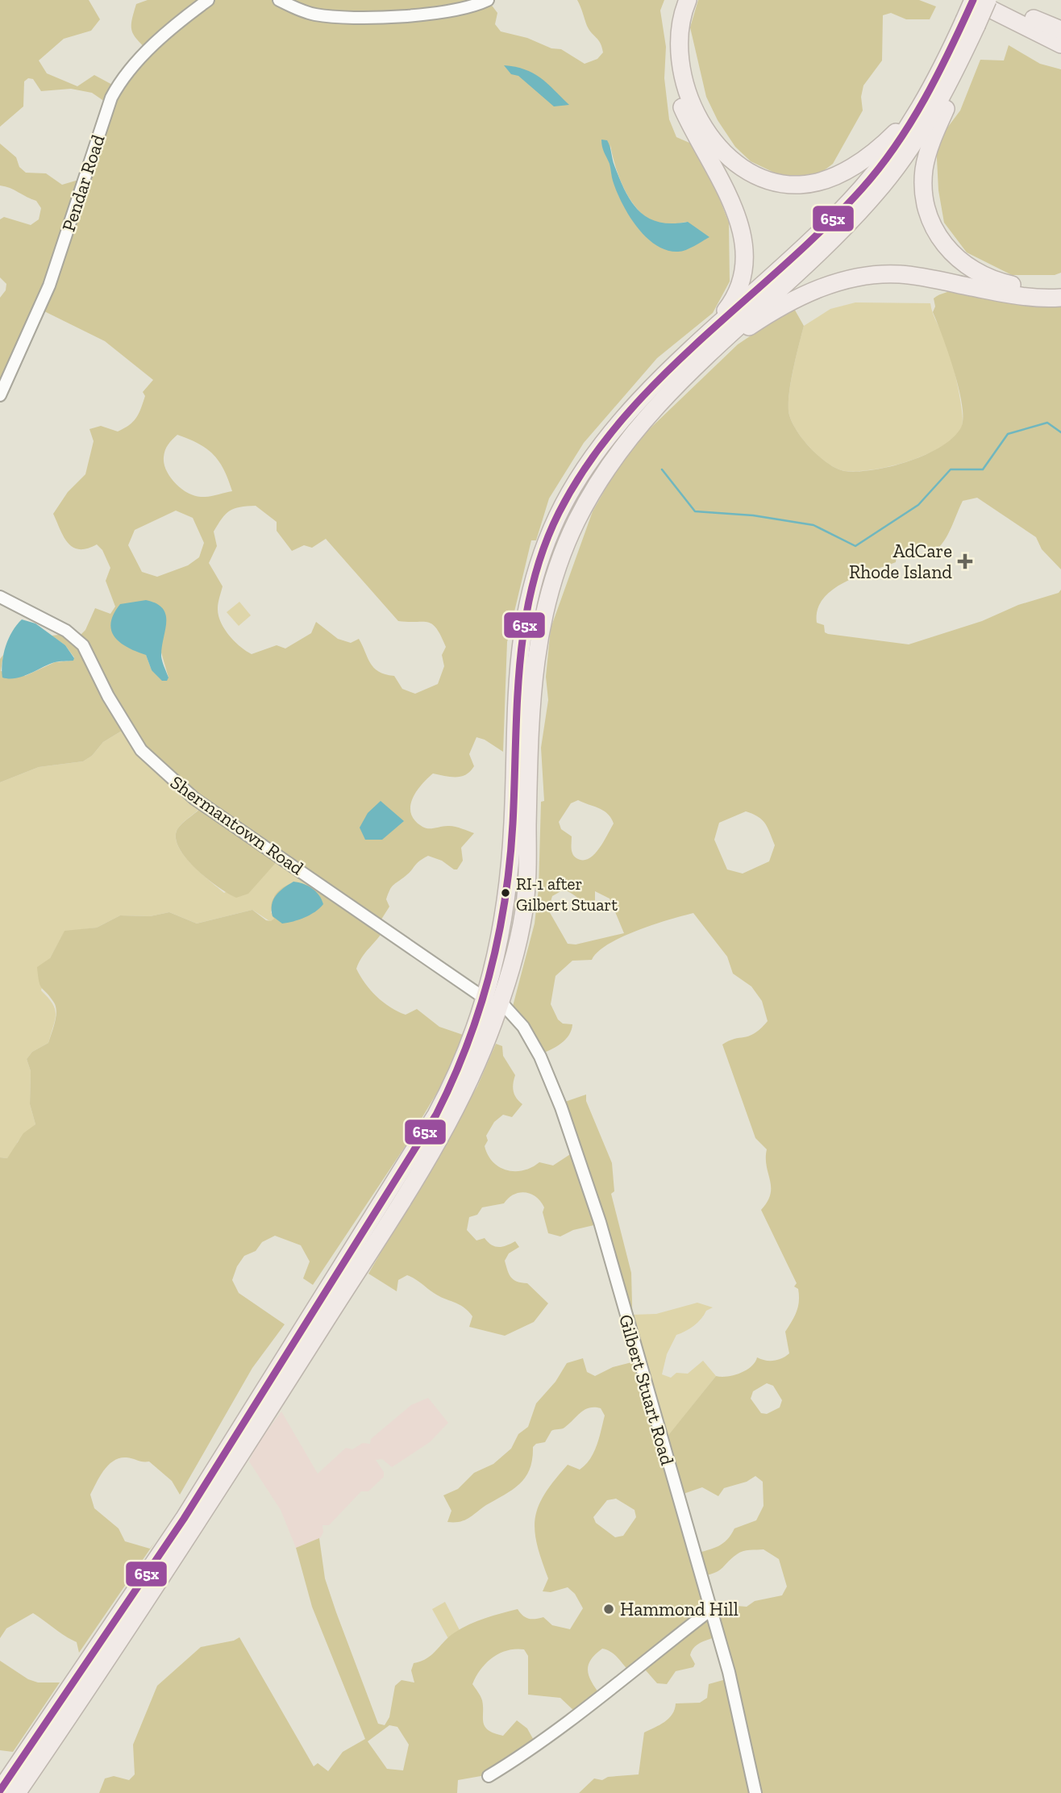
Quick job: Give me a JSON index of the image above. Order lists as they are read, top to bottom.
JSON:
{
  "streets": {
    "street": ["Pendar Road", "Shermantown Road", "Gilbert Stuart Road"]
  },
  "crossings": [
    ["Shermantown Road", "Gilbert Stuart Road"]
  ],
  "places": {
    "health": ["AdCare Rhode Island"],
    "other": ["RI-1 after Gilbert Stuart", "Hammond Hill"]
  },
  "lines": ["transit line 65x"]
}
